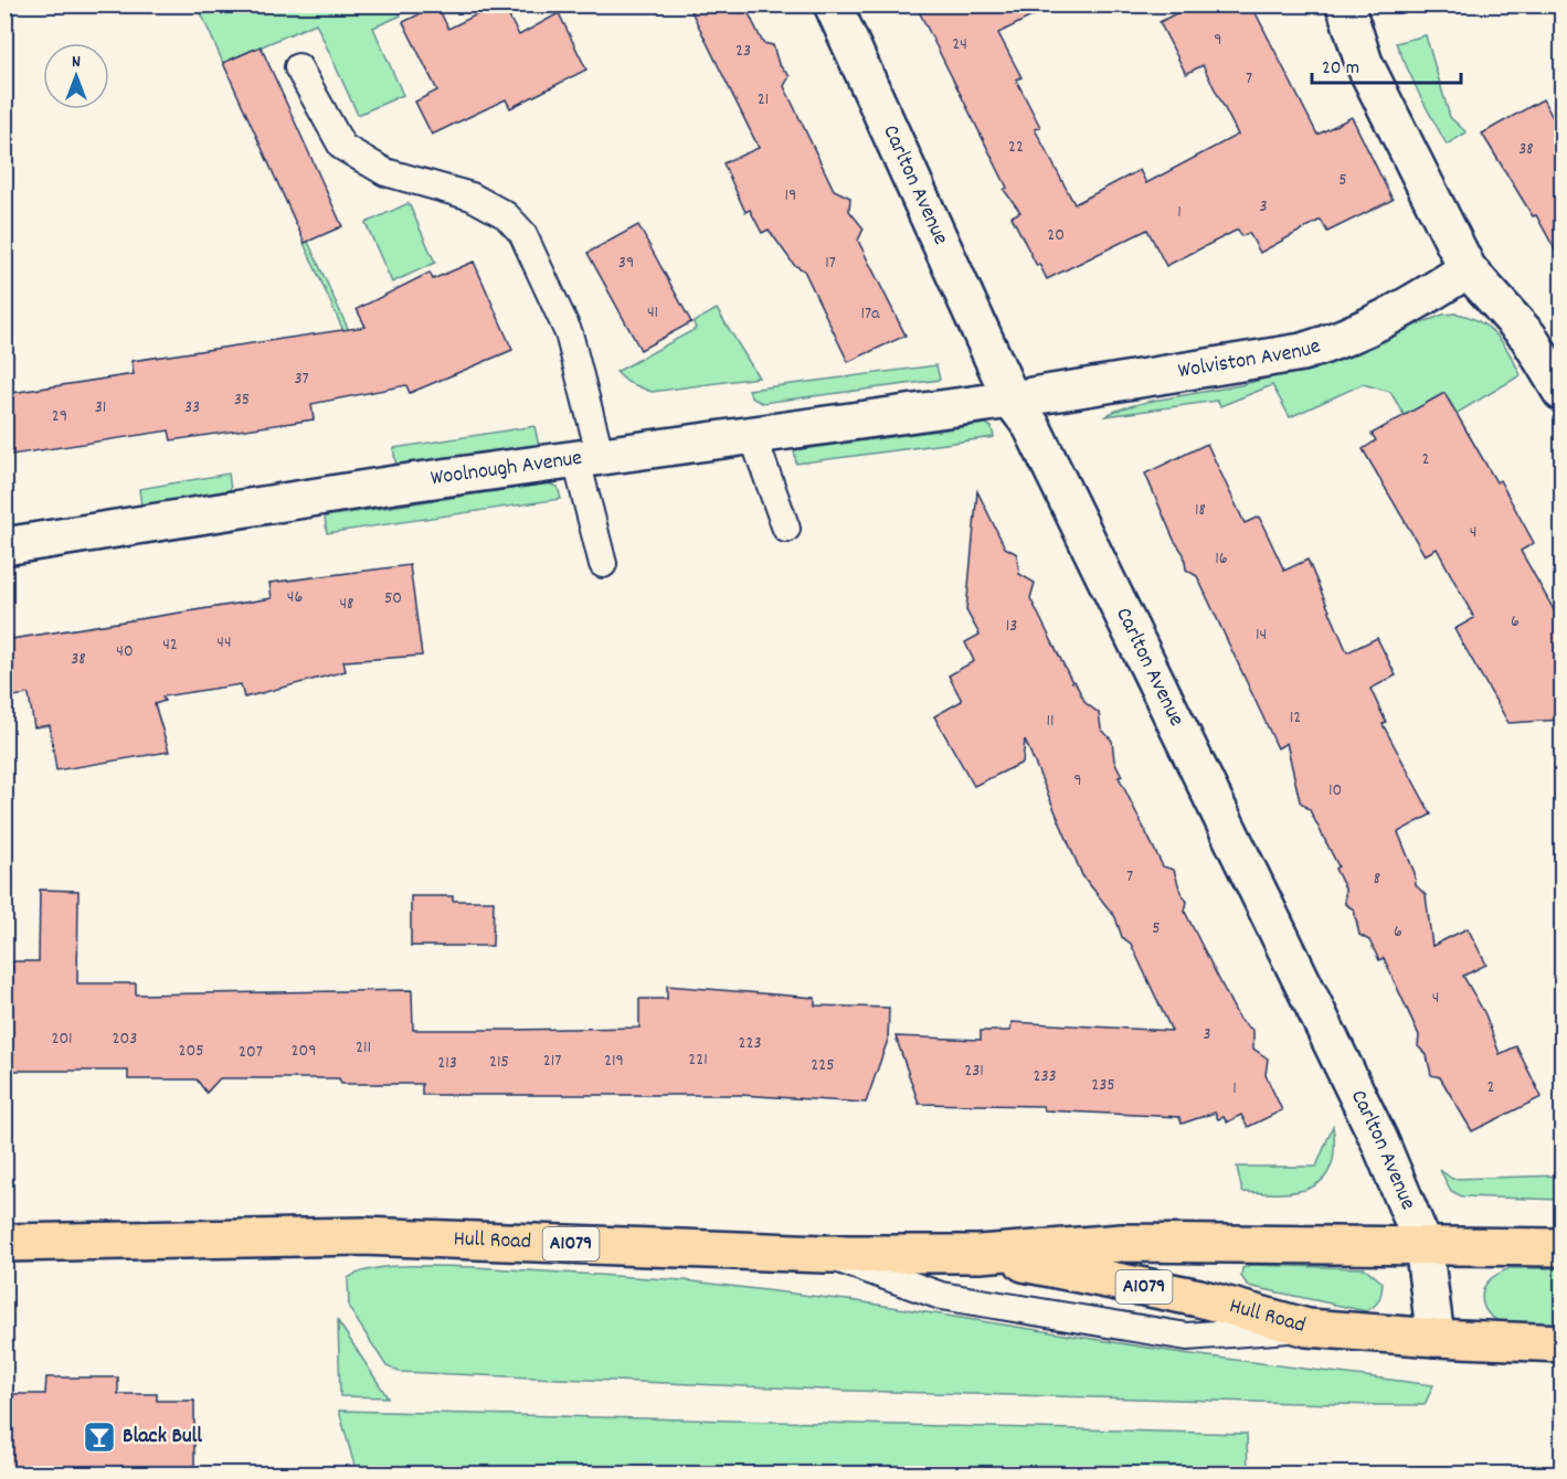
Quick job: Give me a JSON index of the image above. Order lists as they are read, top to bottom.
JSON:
{
  "streets": {
    "main road": ["Hull Road", "A1079"],
    "street": ["Carlton Avenue", "Wolviston Avenue", "Woolnough Avenue"]
  },
  "crossings": [
    ["Carlton Avenue", "Wolviston Avenue"],
    ["Carlton Avenue", "Woolnough Avenue"],
    ["Carlton Avenue", "Hull Road"],
    ["Wolviston Avenue", "Woolnough Avenue"]
  ],
  "places": {
    "bar": ["Black Bull"]
  },
  "house_numbers": [
    "9",
    "24",
    "23",
    "7",
    "21",
    "22",
    "38",
    "5",
    "19",
    "3",
    "1",
    "20",
    "39",
    "17",
    "41",
    "17a",
    "37",
    "35",
    "31",
    "33",
    "29",
    "2",
    "18",
    "4",
    "16",
    "46",
    "50",
    "48",
    "6",
    "13",
    "14",
    "44",
    "42",
    "40",
    "38",
    "12",
    "11",
    "9",
    "10",
    "7",
    "8",
    "5",
    "6",
    "4",
    "3",
    "201",
    "203",
    "223",
    "211",
    "205",
    "209",
    "207",
    "221",
    "217",
    "219",
    "215",
    "213",
    "225",
    "231",
    "233",
    "235",
    "2",
    "1"
  ],
  "scale_bar": "20 m",
  "north": "top"
}
